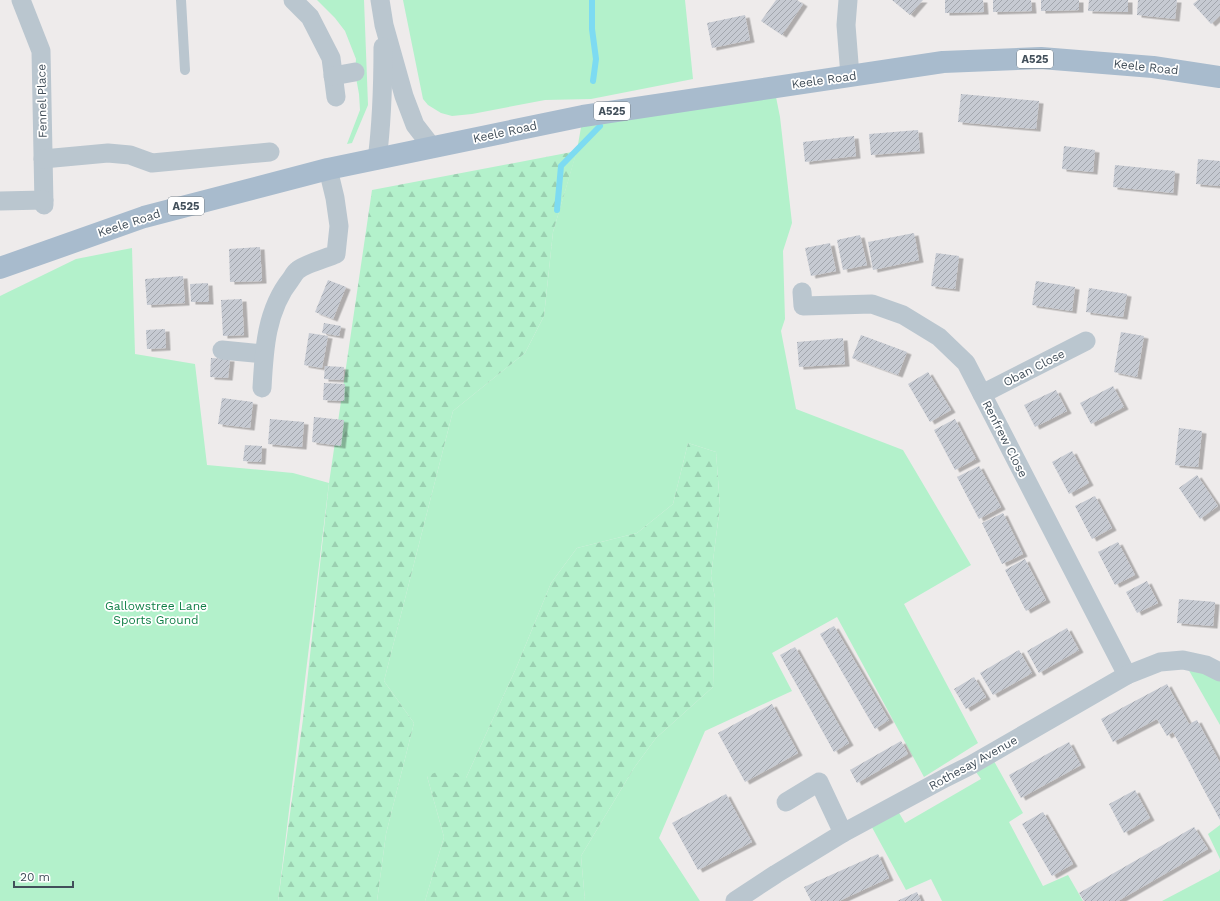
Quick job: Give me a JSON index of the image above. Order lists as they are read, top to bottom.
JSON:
{
  "streets": {
    "main road": ["A525", "Keele Road"],
    "street": [
      "Fennel Place",
      "Oban Close",
      "Renfrew Close",
      "Rothesay Avenue"
    ]
  },
  "crossings": [
    ["Oban Close", "Renfrew Close"],
    ["Renfrew Close", "Rothesay Avenue"]
  ],
  "parks": ["Gallowstree Lane Sports Ground"],
  "scale_bar": "20 m"
}
